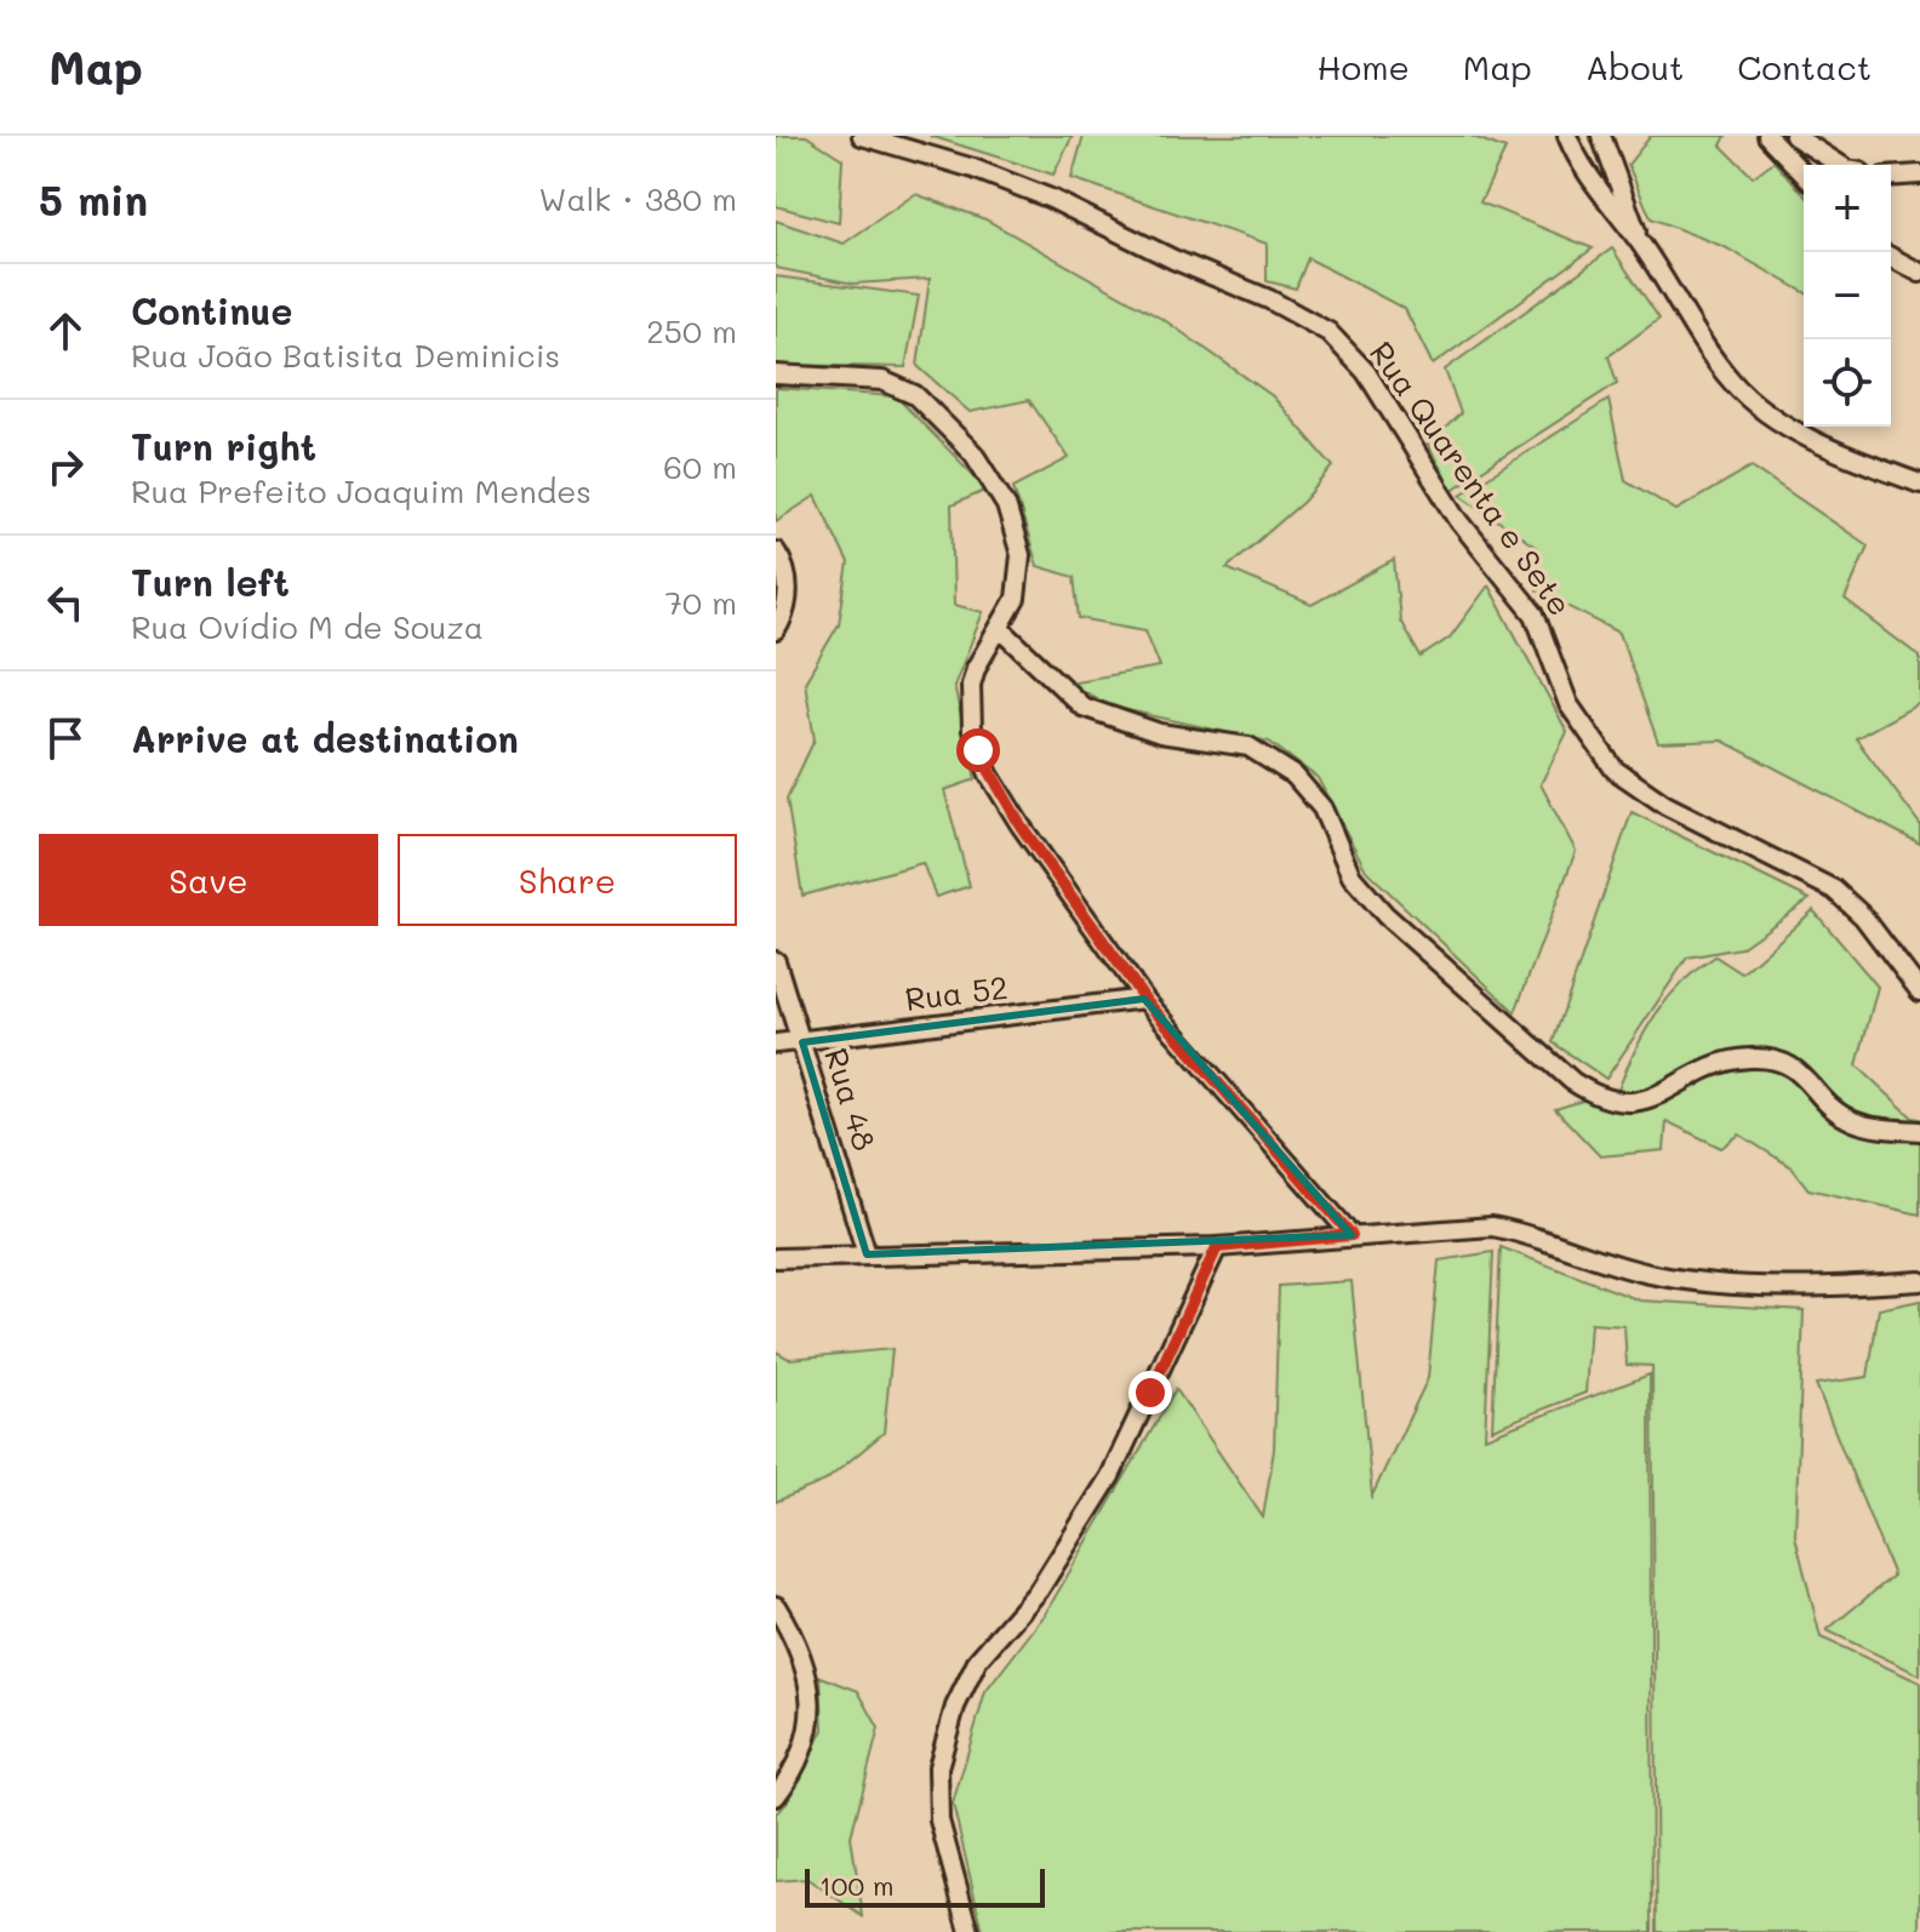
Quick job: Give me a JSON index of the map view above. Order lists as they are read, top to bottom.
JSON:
{
  "streets": {
    "street": ["Rua Quarenta e Sete", "Rua 52", "Rua 48"]
  },
  "crossings": [
    ["Rua 52", "Rua 48"]
  ],
  "scale_bar": "100 m",
  "page": {
    "header": "Map",
    "nav": [
      "Home",
      "Map",
      "About",
      "Contact"
    ],
    "heading": ["5 min", "Walk · 380 m"],
    "map_buttons": ["+", "−"],
    "list": [
      ["Continue", "Rua João Batisita Deminicis", "250 m"],
      ["Turn right", "Rua Prefeito Joaquim Mendes", "60 m"],
      ["Turn left", "Rua Ovídio M de Souza", "70 m"],
      "Arrive at destination"
    ],
    "buttons": ["Save", "Share"],
    "scale": "100 m"
  }
}
